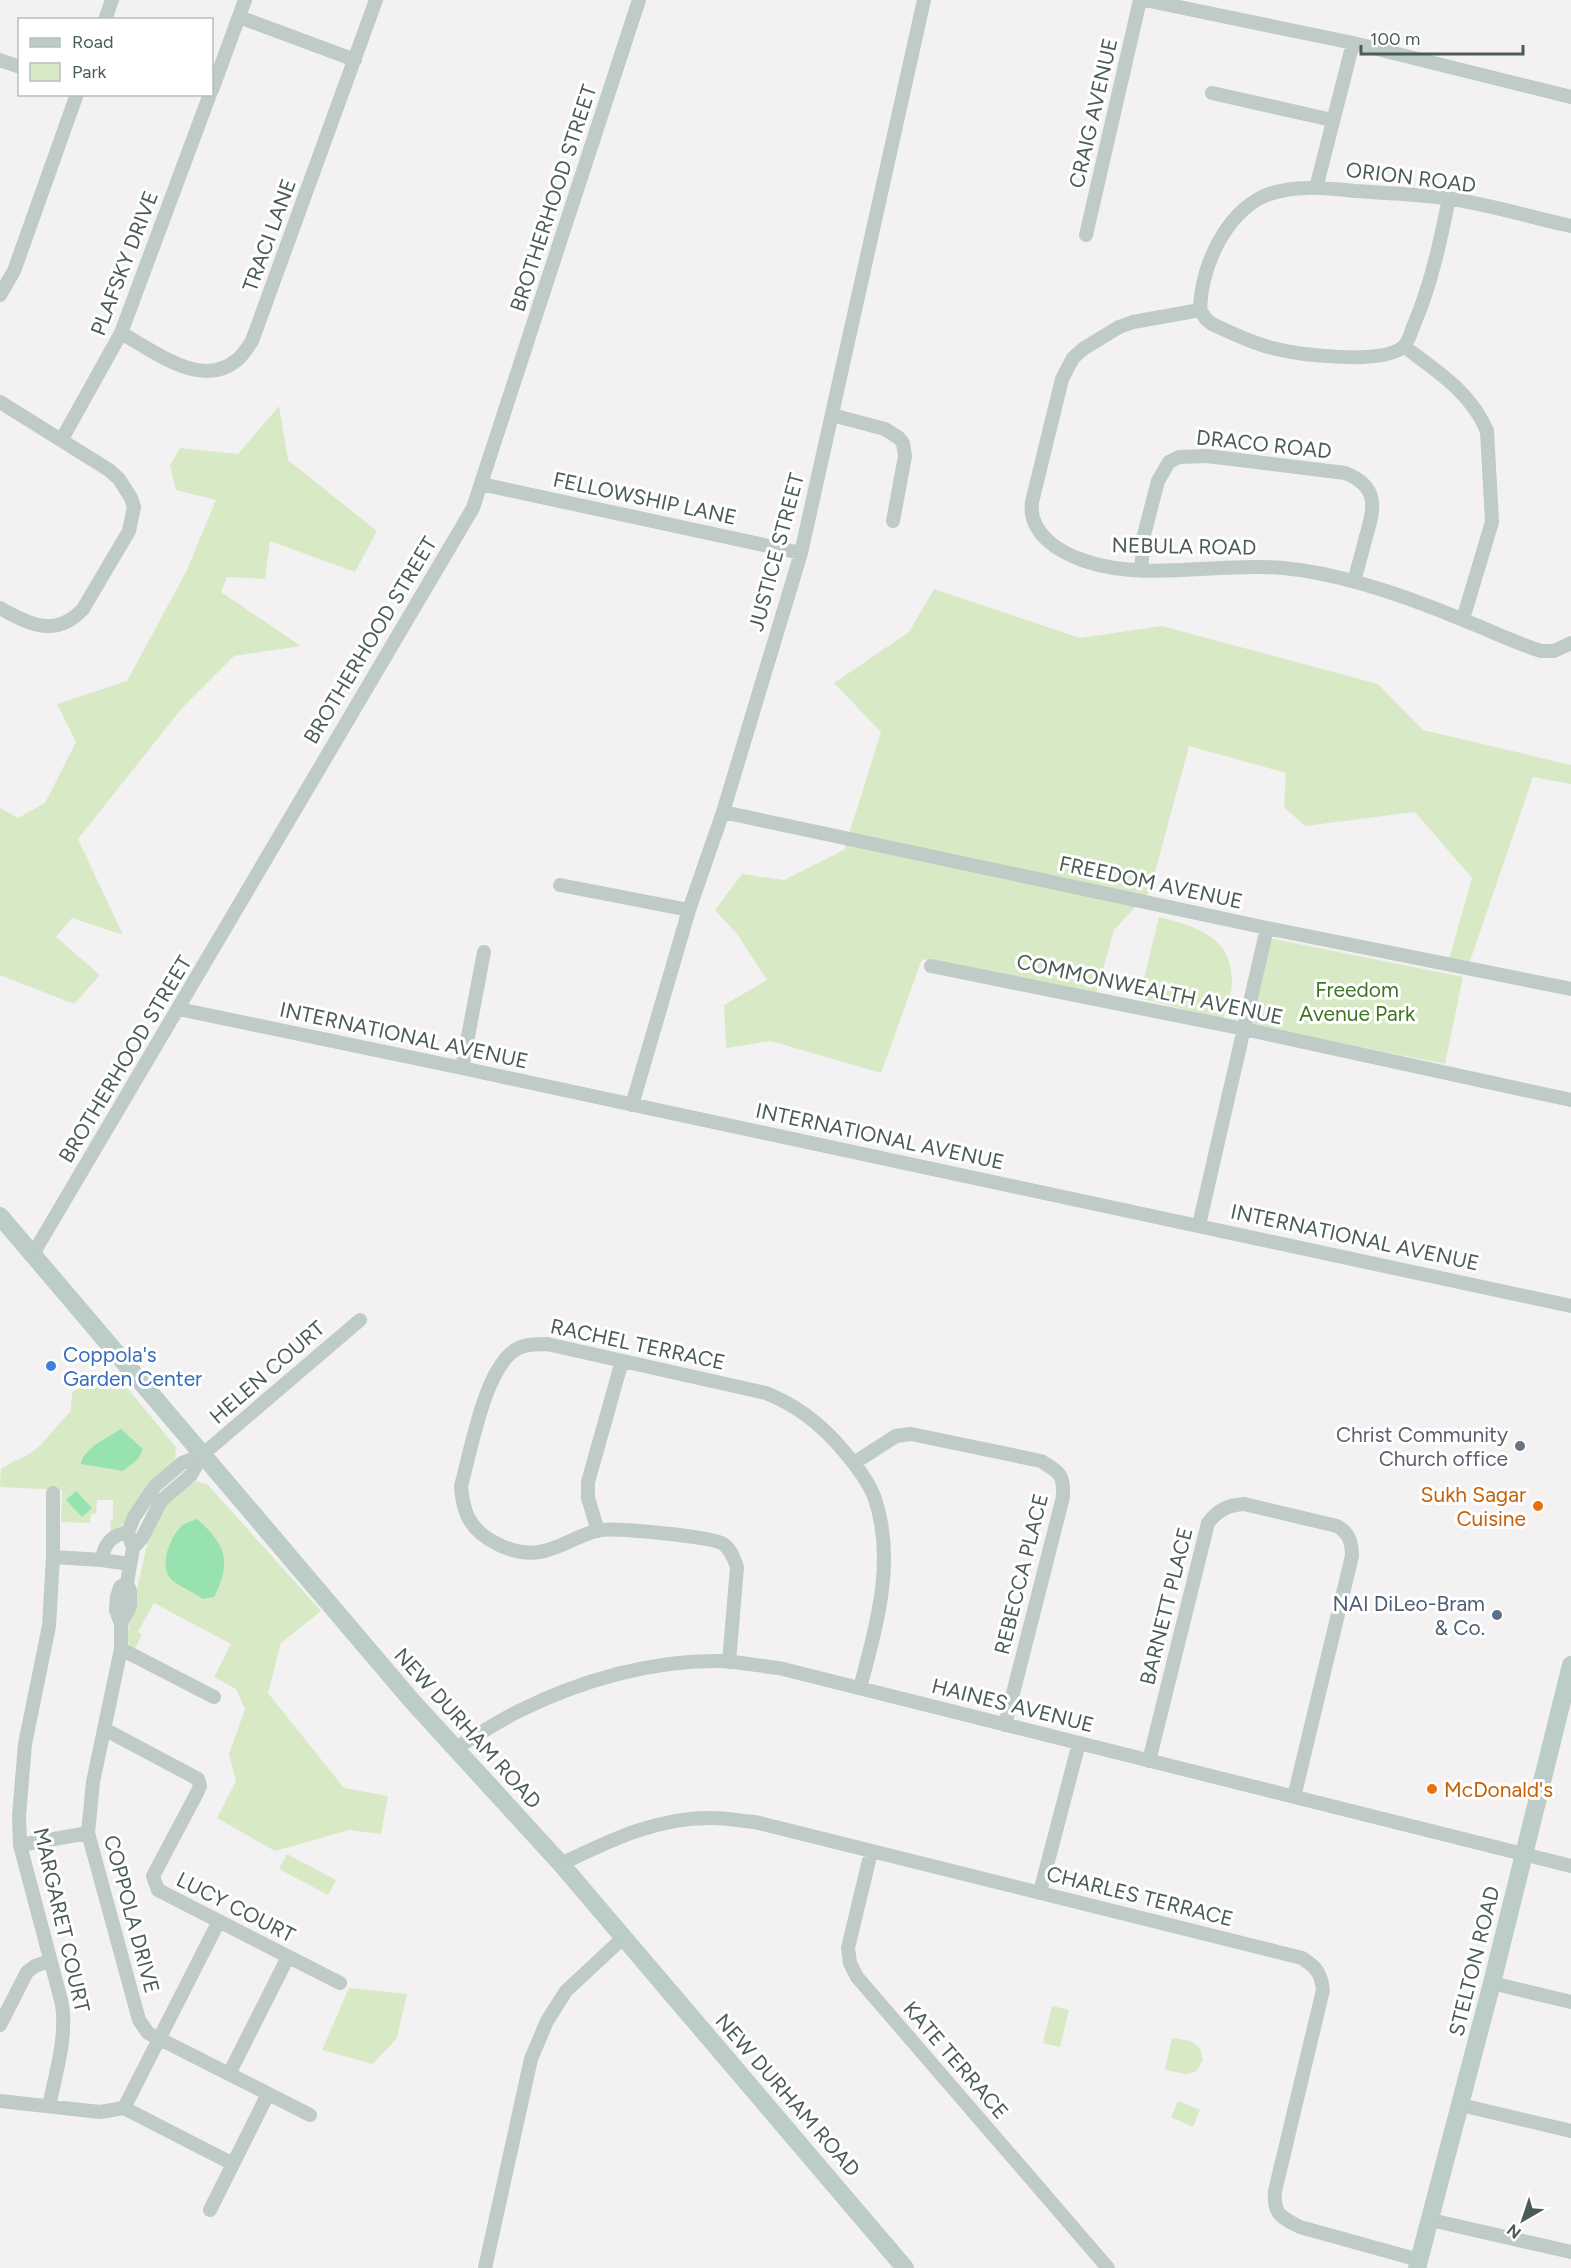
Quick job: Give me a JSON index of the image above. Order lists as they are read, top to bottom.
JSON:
{
  "streets": {
    "main road": ["NEW DURHAM ROAD", "STELTON ROAD"],
    "street": [
      "CRAIG AVENUE",
      "ORION ROAD",
      "BROTHERHOOD STREET",
      "TRACI LANE",
      "PLAFSKY DRIVE",
      "DRACO ROAD",
      "FELLOWSHIP LANE",
      "NEBULA ROAD",
      "JUSTICE STREET",
      "FREEDOM AVENUE",
      "COMMONWEALTH AVENUE",
      "INTERNATIONAL AVENUE",
      "RACHEL TERRACE",
      "HELEN COURT",
      "REBECCA PLACE",
      "BARNETT PLACE",
      "HAINES AVENUE",
      "CHARLES TERRACE",
      "LUCY COURT",
      "COPPOLA DRIVE",
      "MARGARET COURT",
      "KATE TERRACE"
    ]
  },
  "crossings": [
    ["ORION ROAD", "NEBULA ROAD"],
    ["BROTHERHOOD STREET", "FELLOWSHIP LANE"],
    ["BROTHERHOOD STREET", "INTERNATIONAL AVENUE"],
    ["BROTHERHOOD STREET", "NEW DURHAM ROAD"],
    ["TRACI LANE", "PLAFSKY DRIVE"],
    ["DRACO ROAD", "NEBULA ROAD"],
    ["FELLOWSHIP LANE", "JUSTICE STREET"],
    ["JUSTICE STREET", "FREEDOM AVENUE"],
    ["JUSTICE STREET", "INTERNATIONAL AVENUE"],
    ["RACHEL TERRACE", "REBECCA PLACE"],
    ["RACHEL TERRACE", "HAINES AVENUE"],
    ["HELEN COURT", "NEW DURHAM ROAD"],
    ["HELEN COURT", "COPPOLA DRIVE"],
    ["REBECCA PLACE", "HAINES AVENUE"],
    ["BARNETT PLACE", "HAINES AVENUE"],
    ["HAINES AVENUE", "NEW DURHAM ROAD"],
    ["HAINES AVENUE", "STELTON ROAD"],
    ["NEW DURHAM ROAD", "CHARLES TERRACE"],
    ["NEW DURHAM ROAD", "COPPOLA DRIVE"],
    ["CHARLES TERRACE", "STELTON ROAD"],
    ["CHARLES TERRACE", "KATE TERRACE"],
    ["LUCY COURT", "COPPOLA DRIVE"]
  ],
  "parks": ["Freedom Avenue Park"],
  "places": [
    "Coppola's Garden Center",
    "Christ Community Church office",
    "Sukh Sagar Cuisine",
    "NAI DiLeo-Bram & Co.",
    "McDonald's"
  ],
  "legend": ["Road", "Park"],
  "scale_bar": "100 m",
  "north": "bottom left"
}
